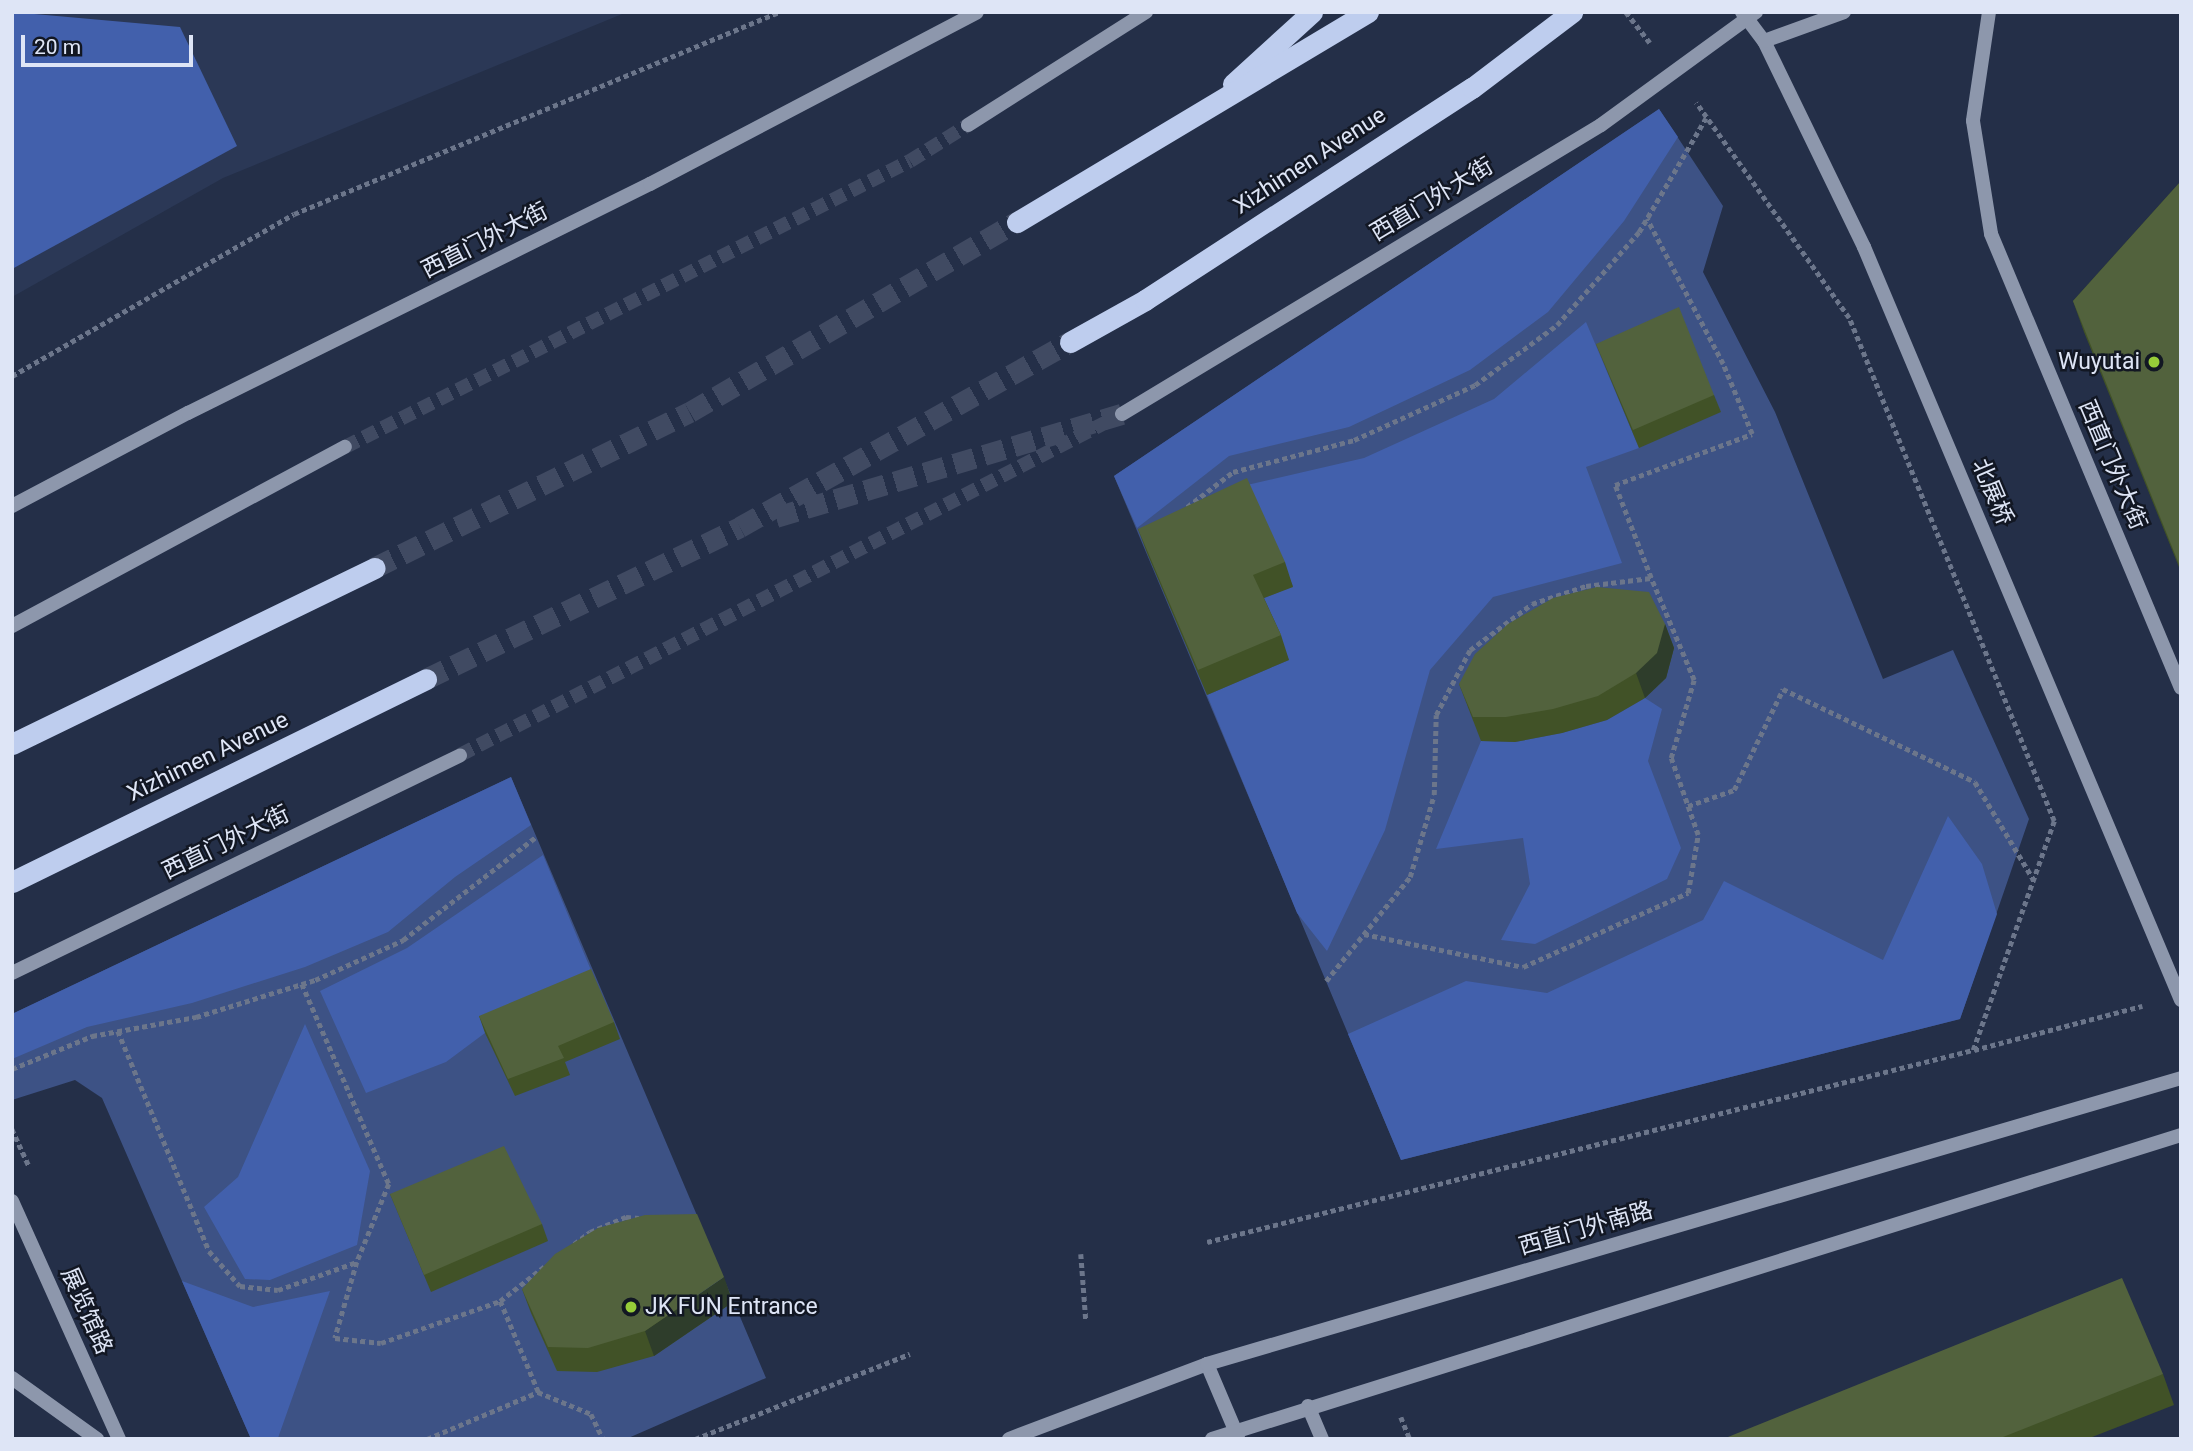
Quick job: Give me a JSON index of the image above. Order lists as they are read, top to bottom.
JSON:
{
  "streets": {
    "highway": ["Xizhimen Avenue"],
    "street": [
      "西直门外大街",
      "北展桥",
      "西直门外南路",
      "展览馆路"
    ]
  },
  "places": ["Wuyutai", "JK FUN Entrance"],
  "scale_bar": "20 m"
}
